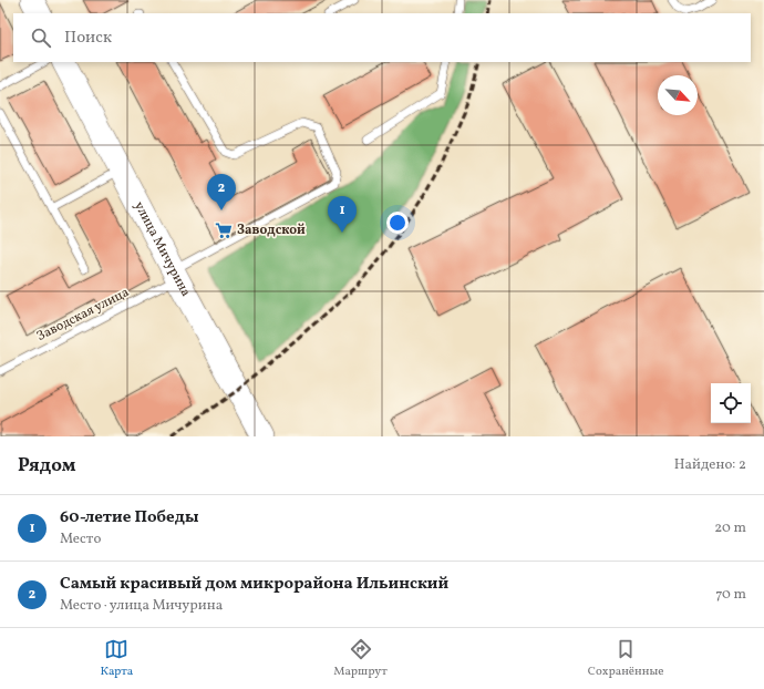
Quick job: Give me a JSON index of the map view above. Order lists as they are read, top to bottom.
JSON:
{
  "streets": {
    "main road": ["улица Мичурина"],
    "lane": ["Заводская улица"]
  },
  "crossings": [
    ["улица Мичурина", "Заводская улица"]
  ],
  "places": {
    "supermarket": ["Заводской"]
  },
  "north": "bottom right",
  "page": {
    "search": "Поиск",
    "pins": ["2", "1"],
    "heading": ["Рядом", "Найдено: 2"],
    "list": [
      {
        "mark": "1",
        "name": "60-летие Победы",
        "note": "Место",
        "value": "20 m"
      },
      {
        "mark": "2",
        "name": "Самый красивый дом микрорайона Ильинский",
        "note": "Место · улица Мичурина",
        "value": "70 m"
      }
    ],
    "nav": ["Карта", "Маршрут", "Сохранённые"]
  }
}
